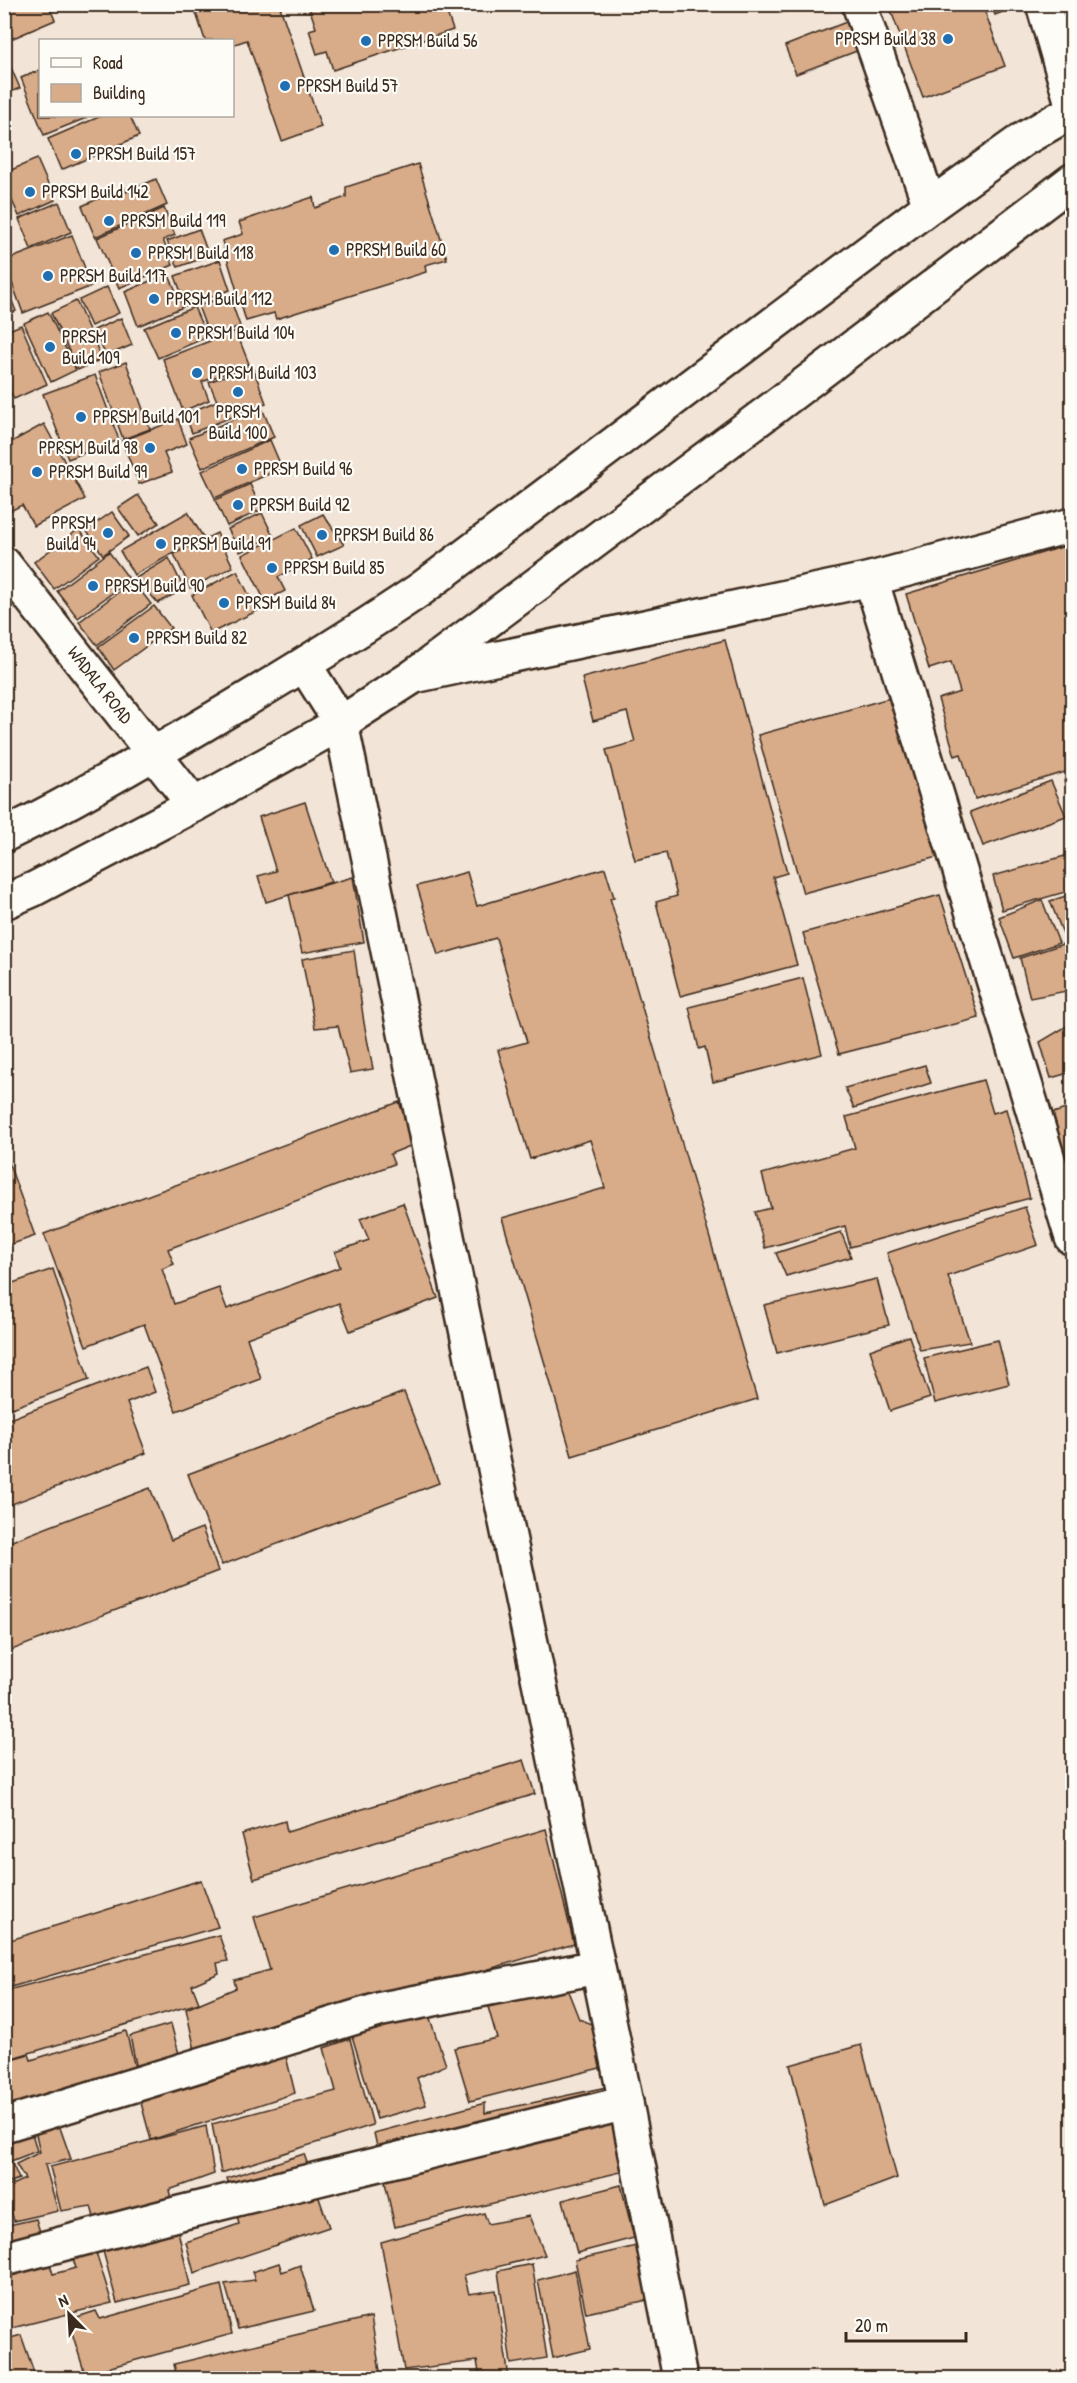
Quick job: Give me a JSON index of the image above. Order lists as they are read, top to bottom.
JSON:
{
  "streets": {
    "street": ["WADALA ROAD"]
  },
  "places": [
    "PPRSM Build 38",
    "PPRSM Build 56",
    "PPRSM Build 57",
    "PPRSM Build 157",
    "PPRSM Build 142",
    "PPRSM Build 119",
    "PPRSM Build 60",
    "PPRSM Build 118",
    "PPRSM Build 117",
    "PPRSM Build 112",
    "PPRSM Build 104",
    "PPRSM Build 109",
    "PPRSM Build 103",
    "PPRSM Build 100",
    "PPRSM Build 101",
    "PPRSM Build 98",
    "PPRSM Build 96",
    "PPRSM Build 99",
    "PPRSM Build 92",
    "PPRSM Build 94",
    "PPRSM Build 86",
    "PPRSM Build 91",
    "PPRSM Build 85",
    "PPRSM Build 90",
    "PPRSM Build 84",
    "PPRSM Build 82"
  ],
  "legend": ["Road", "Building"],
  "scale_bar": "20 m",
  "north": "top left"
}
